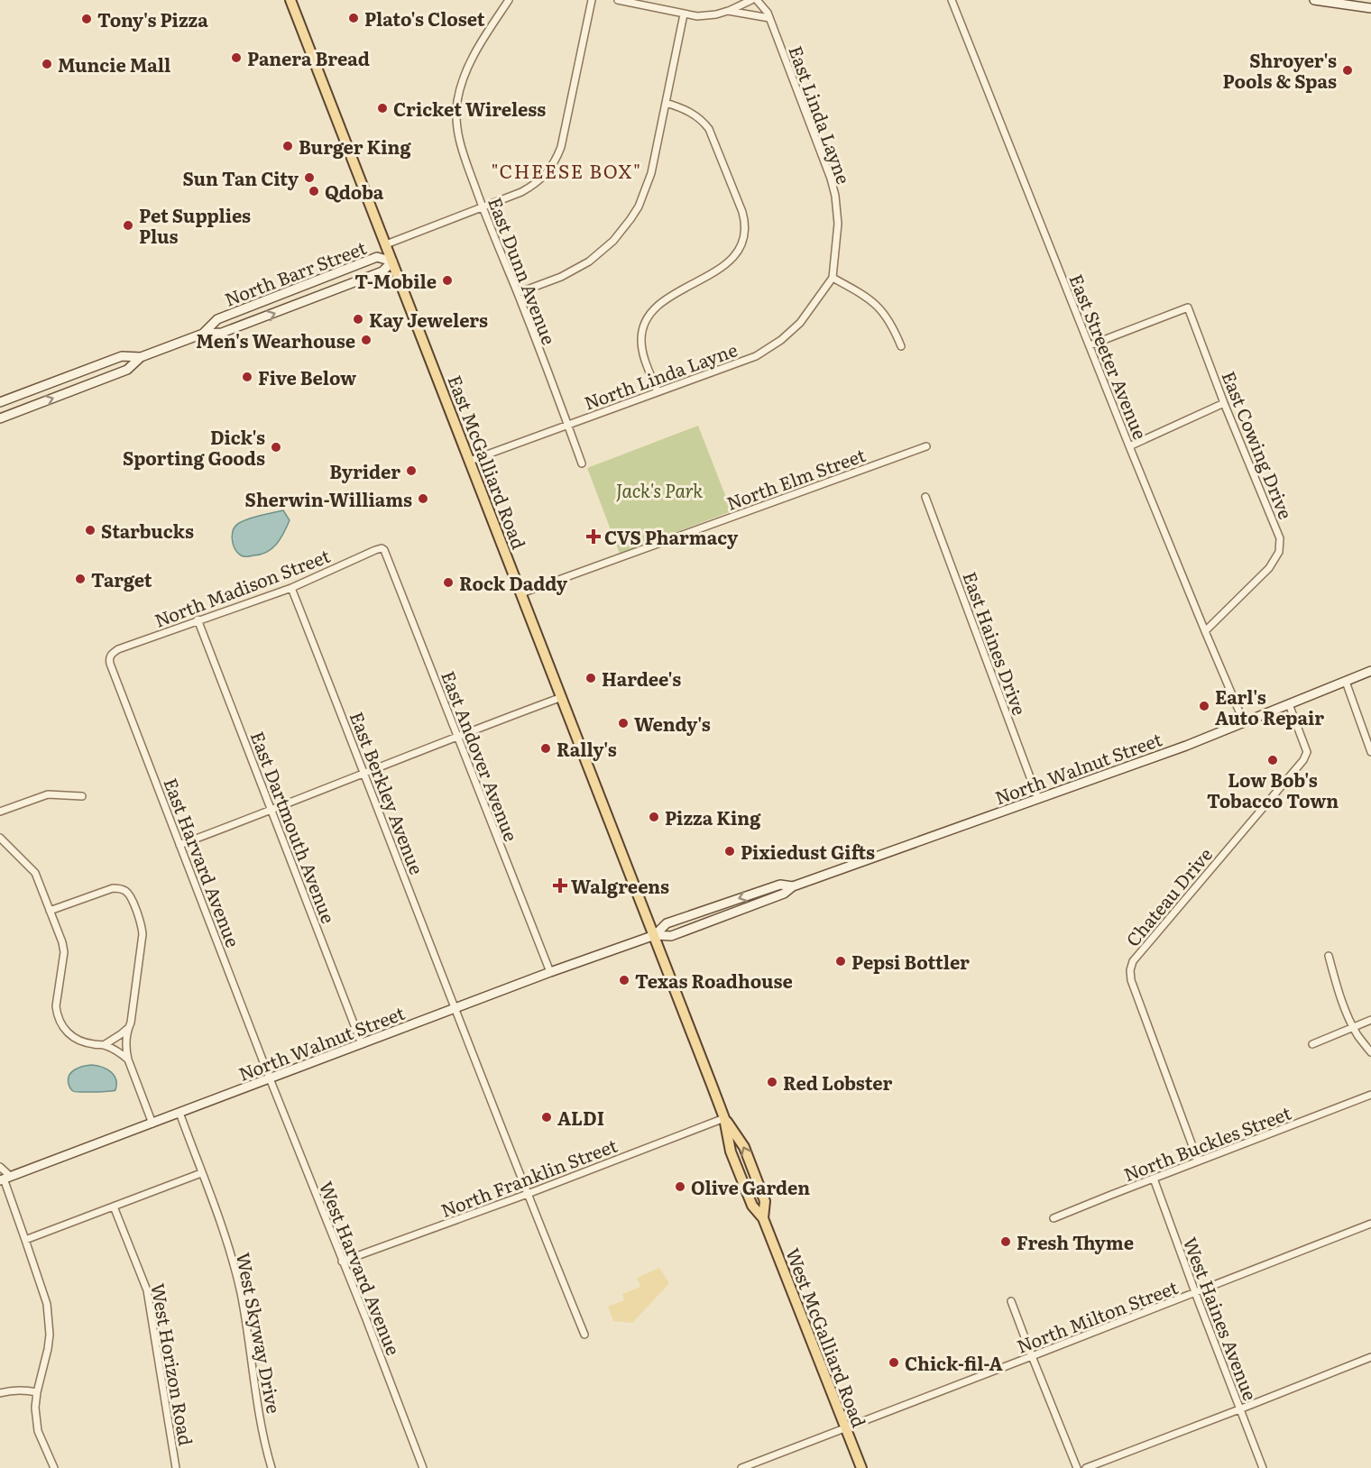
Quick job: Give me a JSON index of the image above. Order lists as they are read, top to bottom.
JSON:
{
  "streets": {
    "main road": [
      "North Barr Street",
      "East McGalliard Road",
      "North Walnut Street",
      "West McGalliard Road"
    ],
    "street": [
      "East Linda Layne",
      "East Dunn Avenue",
      "East Streeter Avenue",
      "North Linda Layne",
      "East Cowing Drive",
      "North Elm Street",
      "North Madison Street",
      "East Haines Drive",
      "East Andover Avenue",
      "East Berkley Avenue",
      "East Dartmouth Avenue",
      "East Harvard Avenue",
      "Chateau Drive",
      "North Buckles Street",
      "North Franklin Street",
      "West Harvard Avenue",
      "North Milton Street",
      "West Haines Avenue",
      "West Skyway Drive",
      "West Horizon Road"
    ]
  },
  "crossings": [
    ["East Linda Layne", "North Linda Layne"],
    ["East Dunn Avenue", "North Barr Street"],
    ["East Dunn Avenue", "North Linda Layne"],
    ["North Barr Street", "East McGalliard Road"],
    ["East Streeter Avenue", "East Cowing Drive"],
    ["East Streeter Avenue", "North Walnut Street"],
    ["North Linda Layne", "East McGalliard Road"],
    ["East McGalliard Road", "North Elm Street"],
    ["East McGalliard Road", "North Walnut Street"],
    ["East McGalliard Road", "West McGalliard Road"],
    ["North Madison Street", "East Andover Avenue"],
    ["North Madison Street", "East Berkley Avenue"],
    ["North Madison Street", "East Dartmouth Avenue"],
    ["North Madison Street", "East Harvard Avenue"],
    ["East Haines Drive", "North Walnut Street"],
    ["East Andover Avenue", "North Walnut Street"],
    ["North Walnut Street", "East Berkley Avenue"],
    ["North Walnut Street", "East Dartmouth Avenue"],
    ["North Walnut Street", "East Harvard Avenue"],
    ["North Walnut Street", "Chateau Drive"],
    ["North Walnut Street", "West Harvard Avenue"],
    ["North Walnut Street", "West Skyway Drive"],
    ["North Walnut Street", "West McGalliard Road"],
    ["East Berkley Avenue", "North Franklin Street"],
    ["East Harvard Avenue", "West Harvard Avenue"],
    ["Chateau Drive", "North Buckles Street"],
    ["North Buckles Street", "West Haines Avenue"],
    ["North Franklin Street", "West Harvard Avenue"],
    ["North Franklin Street", "West McGalliard Road"],
    ["North Milton Street", "West Haines Avenue"],
    ["North Milton Street", "West McGalliard Road"]
  ],
  "districts": ["\"CHEESE BOX\""],
  "parks": ["Jack's Park"],
  "places": {
    "other": [
      "Plato's Closet",
      "Tony's Pizza",
      "Panera Bread",
      "Muncie Mall",
      "Shroyer's Pools & Spas",
      "Cricket Wireless",
      "Burger King",
      "Sun Tan City",
      "Qdoba",
      "Pet Supplies Plus",
      "T-Mobile",
      "Kay Jewelers",
      "Men's Wearhouse",
      "Five Below",
      "Dick's Sporting Goods",
      "Byrider",
      "Sherwin-Williams",
      "Starbucks",
      "Target",
      "Rock Daddy",
      "Hardee's",
      "Earl's Auto Repair",
      "Wendy's",
      "Rally's",
      "Low Bob's Tobacco Town",
      "Pizza King",
      "Pixiedust Gifts",
      "Pepsi Bottler",
      "Texas Roadhouse",
      "Red Lobster",
      "ALDI",
      "Olive Garden",
      "Fresh Thyme",
      "Chick-fil-A"
    ],
    "health": ["CVS Pharmacy", "Walgreens"]
  }
}
